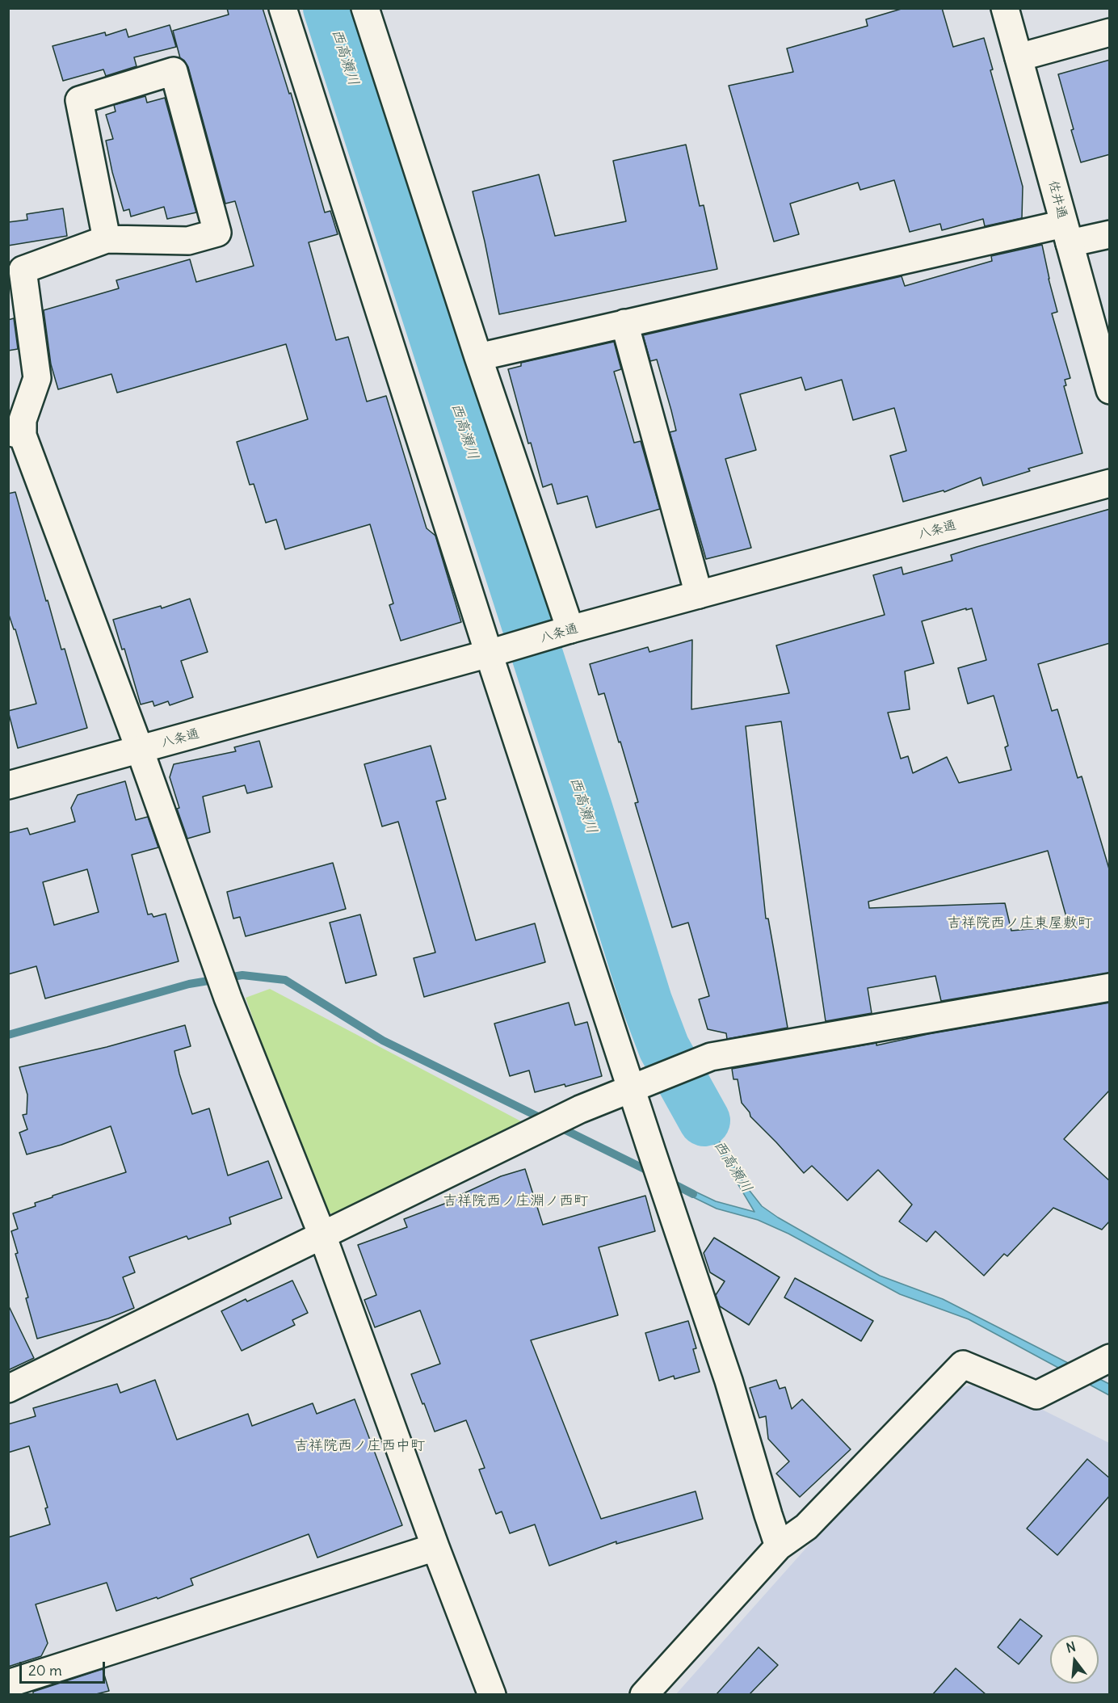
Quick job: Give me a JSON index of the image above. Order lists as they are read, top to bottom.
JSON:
{
  "streets": {
    "street": ["佐井通", "八条通"]
  },
  "districts": ["吉祥院西ノ庄東屋敷町", "吉祥院西ノ庄淵ノ西町", "吉祥院西ノ庄西中町"],
  "water": ["西高瀬川"],
  "scale_bar": "20 m",
  "north": "top"
}
